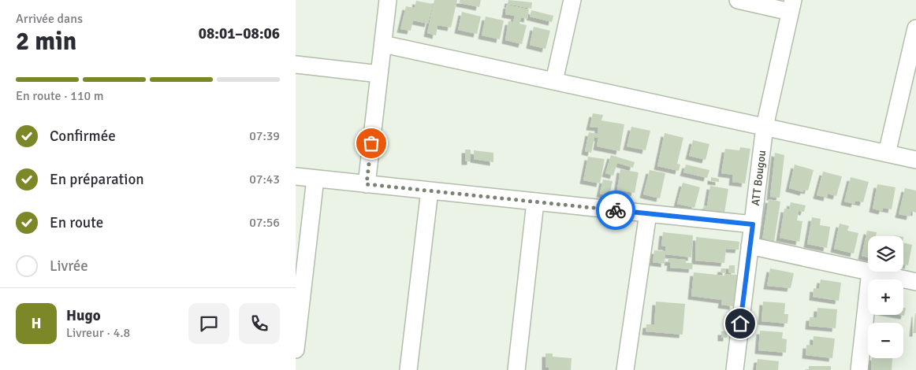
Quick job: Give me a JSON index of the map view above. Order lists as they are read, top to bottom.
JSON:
{
  "streets": {
    "street": ["ATT Bougou"]
  },
  "page": {
    "heading": ["2 min", "Arrivée dans", "08:01–08:06"],
    "panel": ["Hugo", "Livreur · 4.8"],
    "bar": "En route · 110 m",
    "list": [
      ["Confirmée", "07:39"],
      ["En préparation", "07:43"],
      ["En route", "07:56"],
      "Livrée"
    ],
    "map_buttons": ["+", "−"],
    "round": "H"
  }
}
